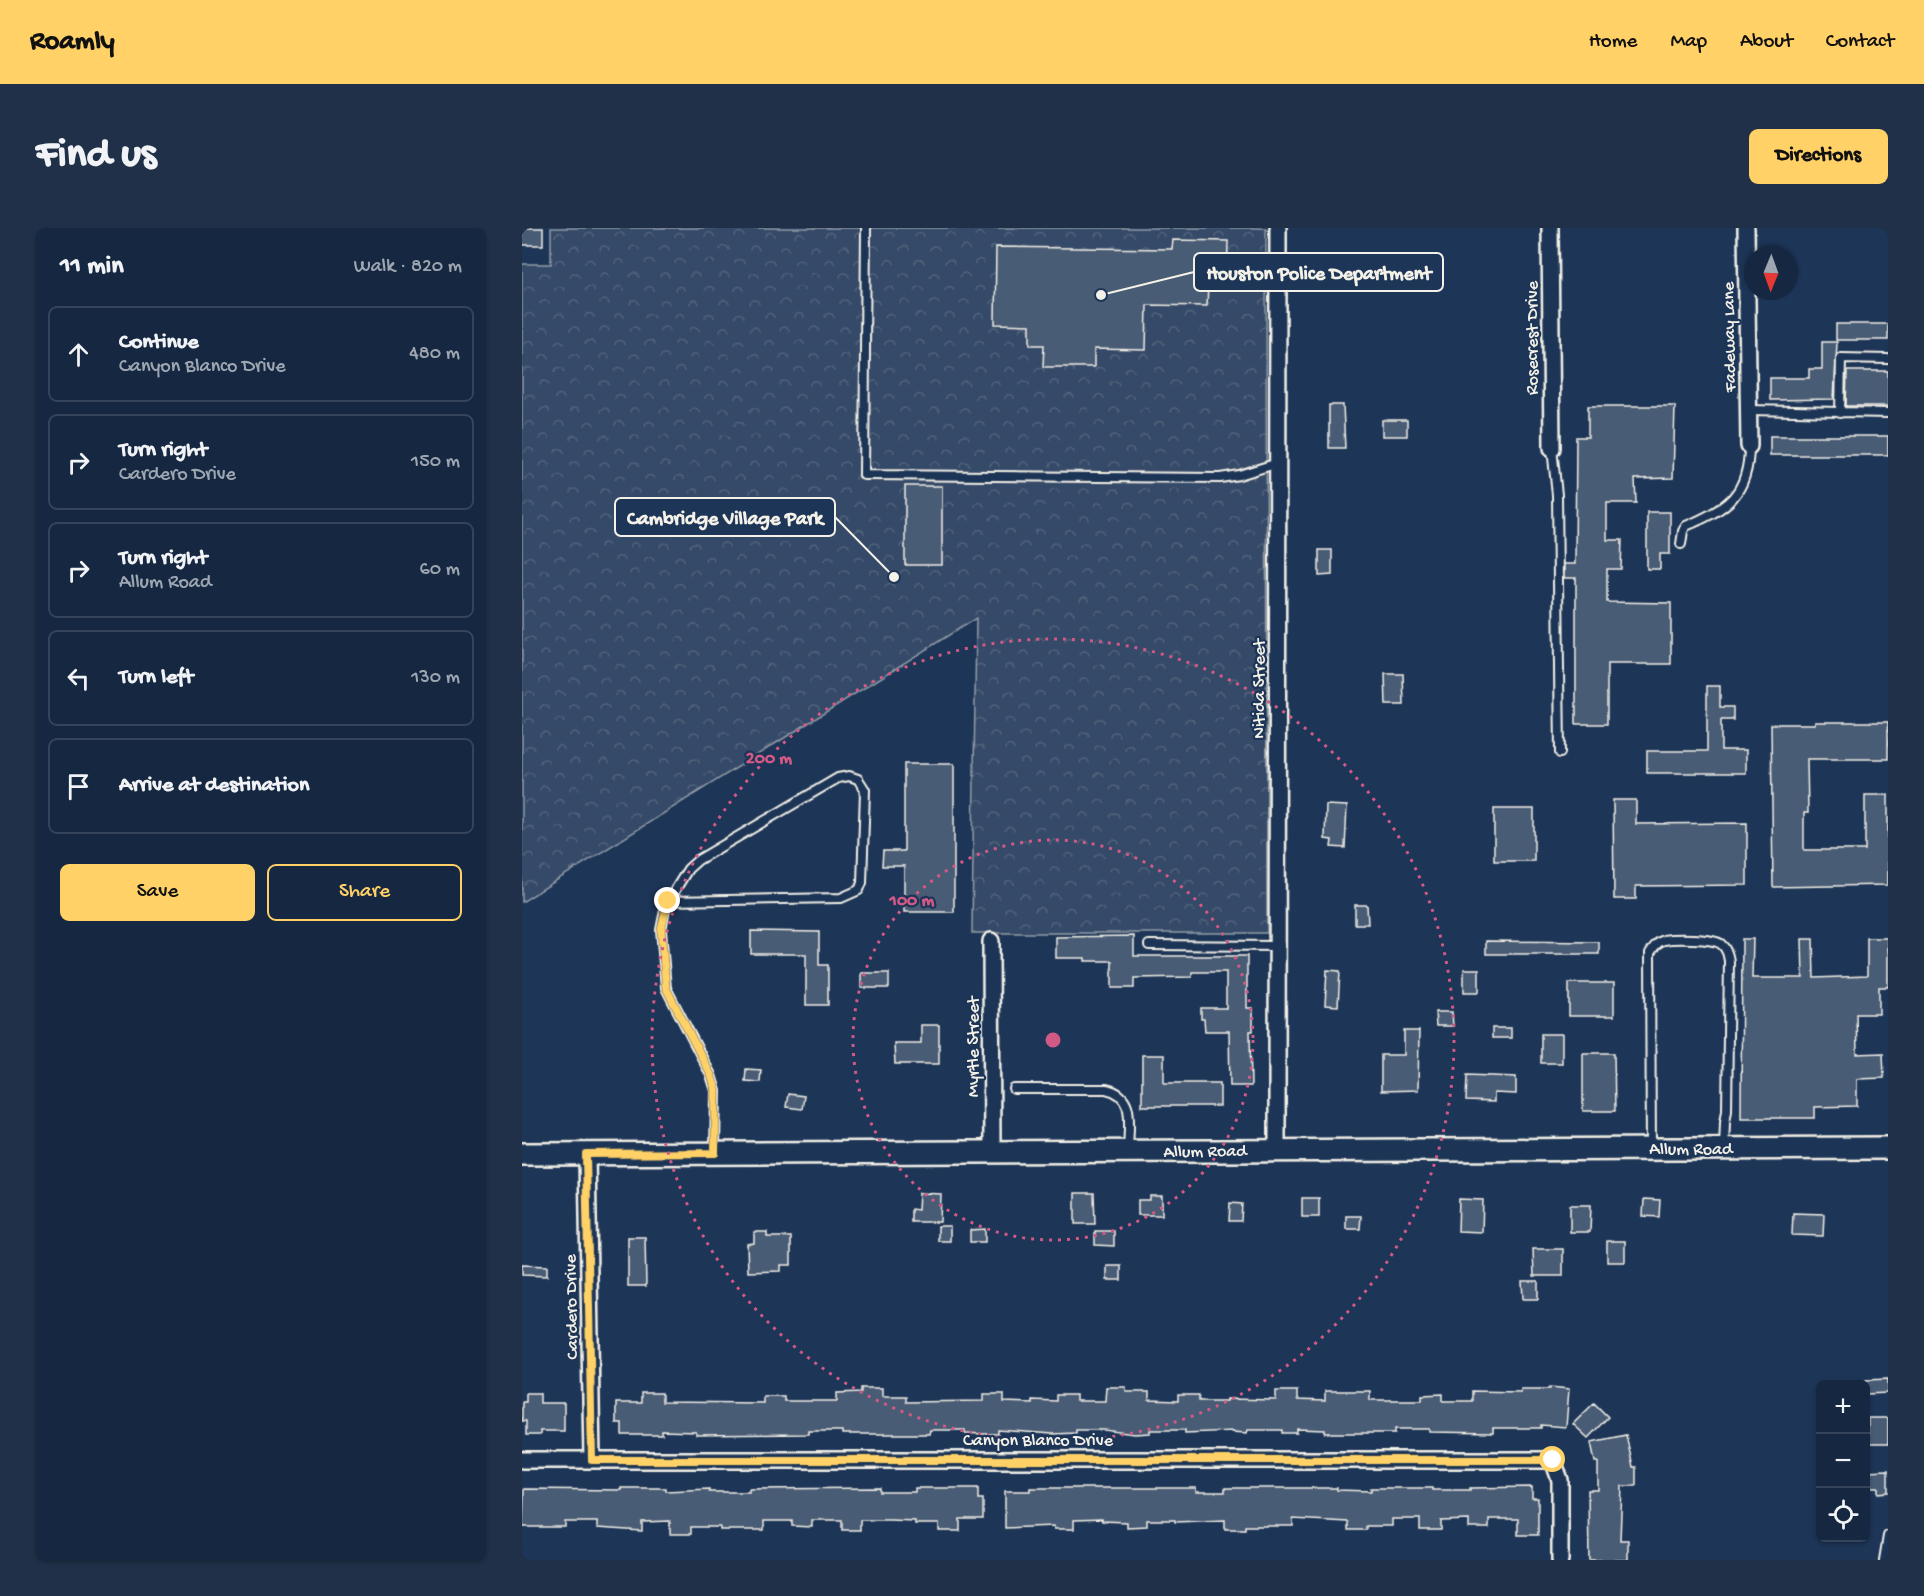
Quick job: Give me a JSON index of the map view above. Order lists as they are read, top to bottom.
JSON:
{
  "streets": {
    "street": [
      "Fadeway Lane",
      "Rosecrest Drive",
      "Nitida Street",
      "Myrtle Street",
      "Allum Road",
      "Cardero Drive",
      "Canyon Blanco Drive"
    ]
  },
  "crossings": [
    ["Nitida Street", "Allum Road"],
    ["Myrtle Street", "Allum Road"],
    ["Allum Road", "Cardero Drive"],
    ["Cardero Drive", "Canyon Blanco Drive"]
  ],
  "places": ["Houston Police Department", "Cambridge Village Park"],
  "north": "bottom",
  "page": {
    "header": "Roamly",
    "nav": [
      "Home",
      "Map",
      "About",
      "Contact"
    ],
    "buttons": [
      "Directions",
      ["Save", "Share"]
    ],
    "title": "Find us",
    "heading": ["11 min", "Walk · 820 m"],
    "list": [
      ["Continue", "Canyon Blanco Drive", "480 m"],
      ["Turn right", "Cardero Drive", "150 m"],
      ["Turn right", "Allum Road", "60 m"],
      ["Turn left", "130 m"],
      "Arrive at destination"
    ],
    "map_buttons": ["+", "−"]
  },
  "rings": ["200 m", "100 m"]
}
